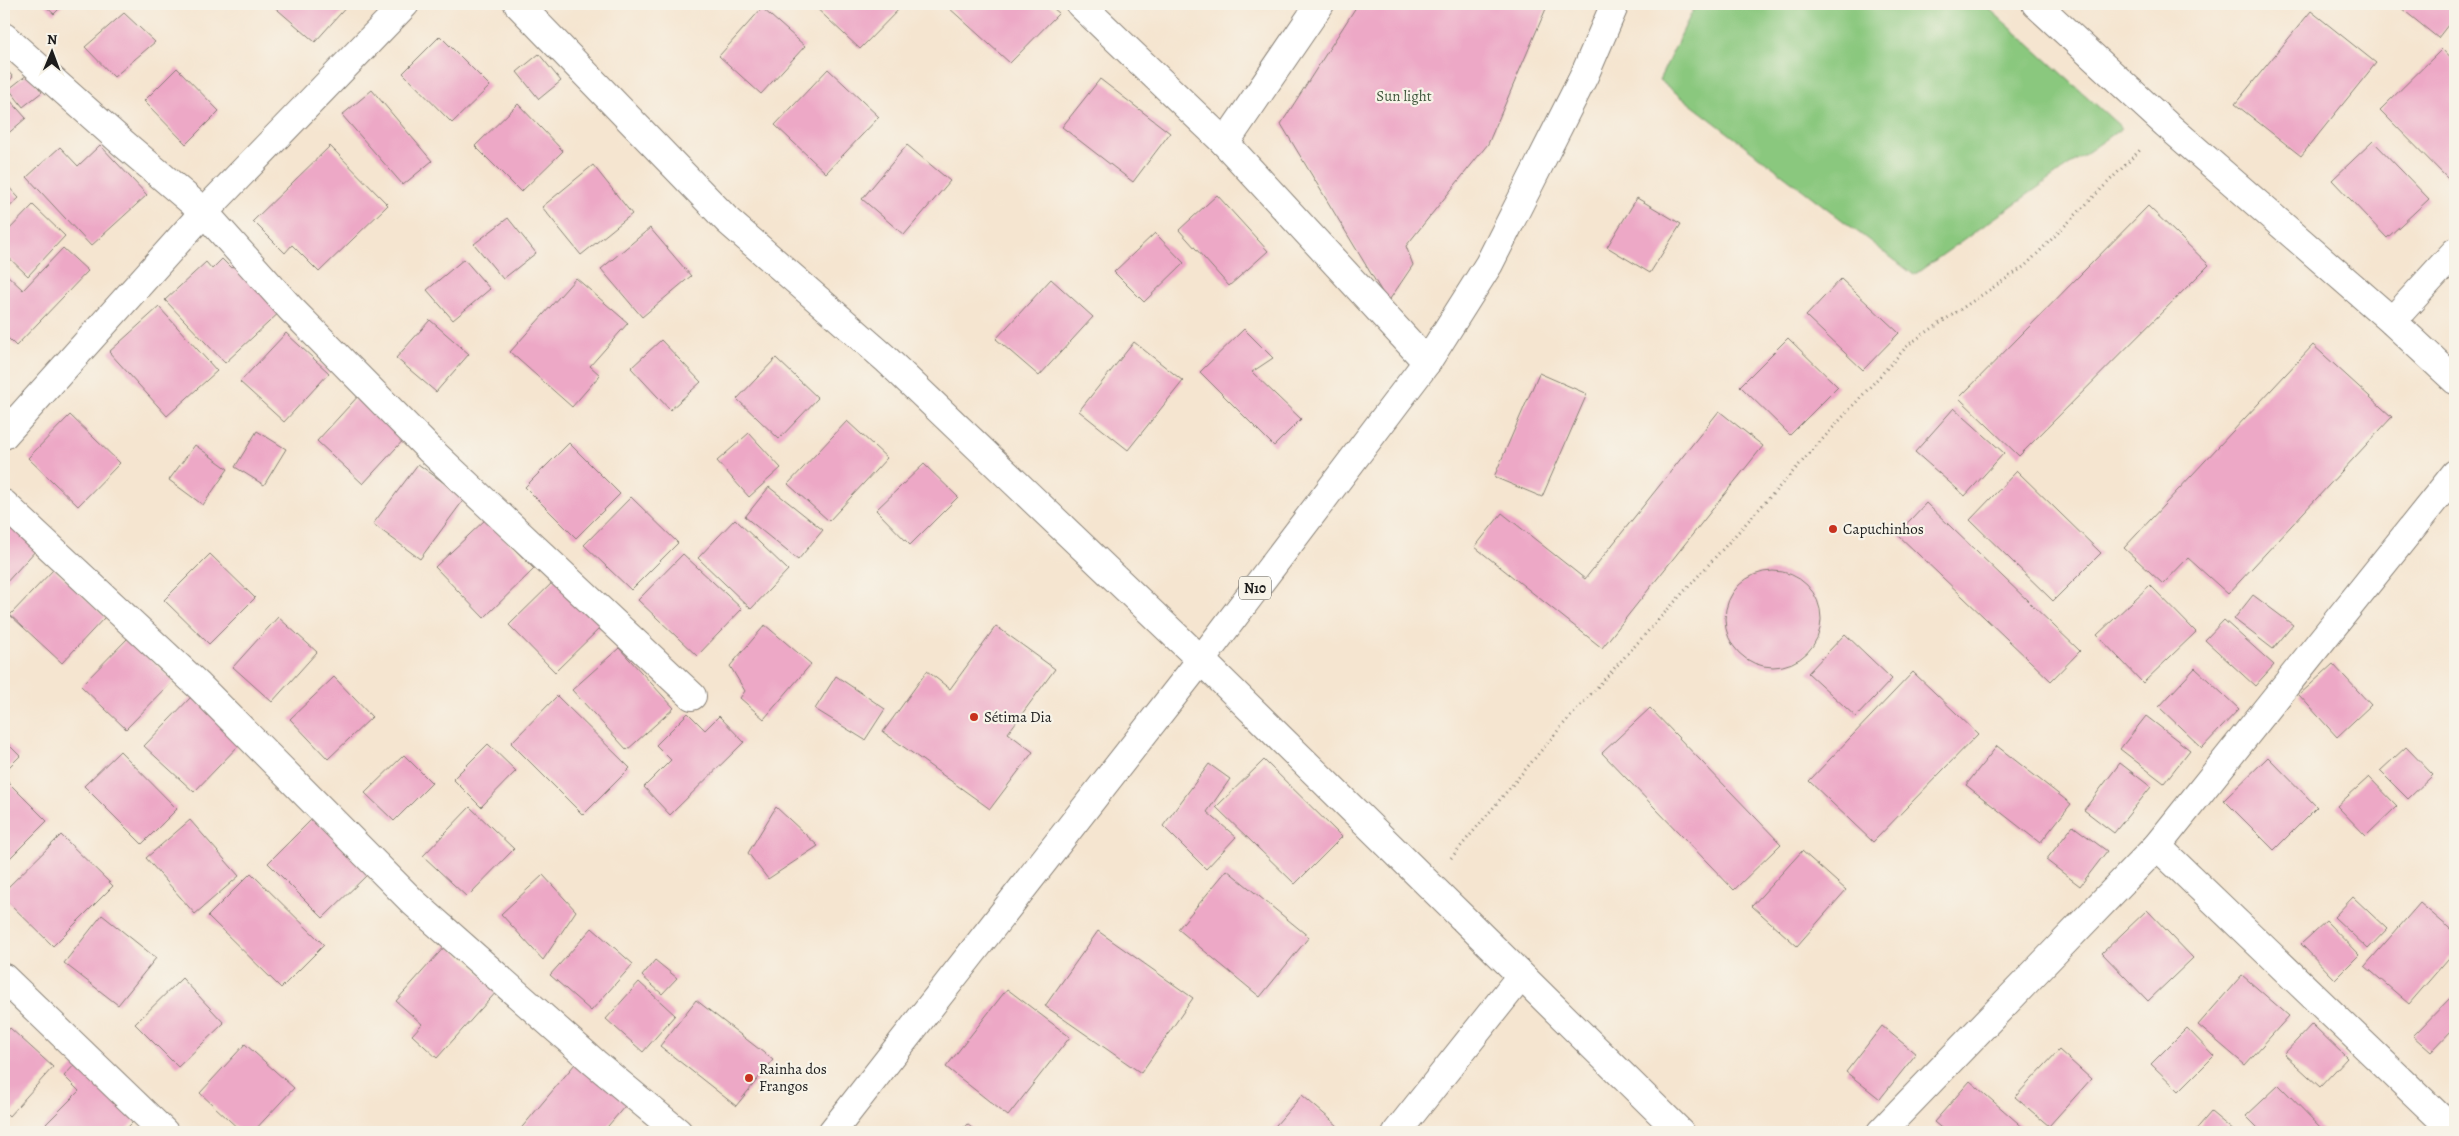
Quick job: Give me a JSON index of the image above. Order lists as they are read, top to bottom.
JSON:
{
  "streets": {
    "street": ["N10"]
  },
  "parks": ["Sun light"],
  "places": ["Capuchinhos", "Sétima Dia", "Rainha dos Frangos"],
  "north": "top"
}
